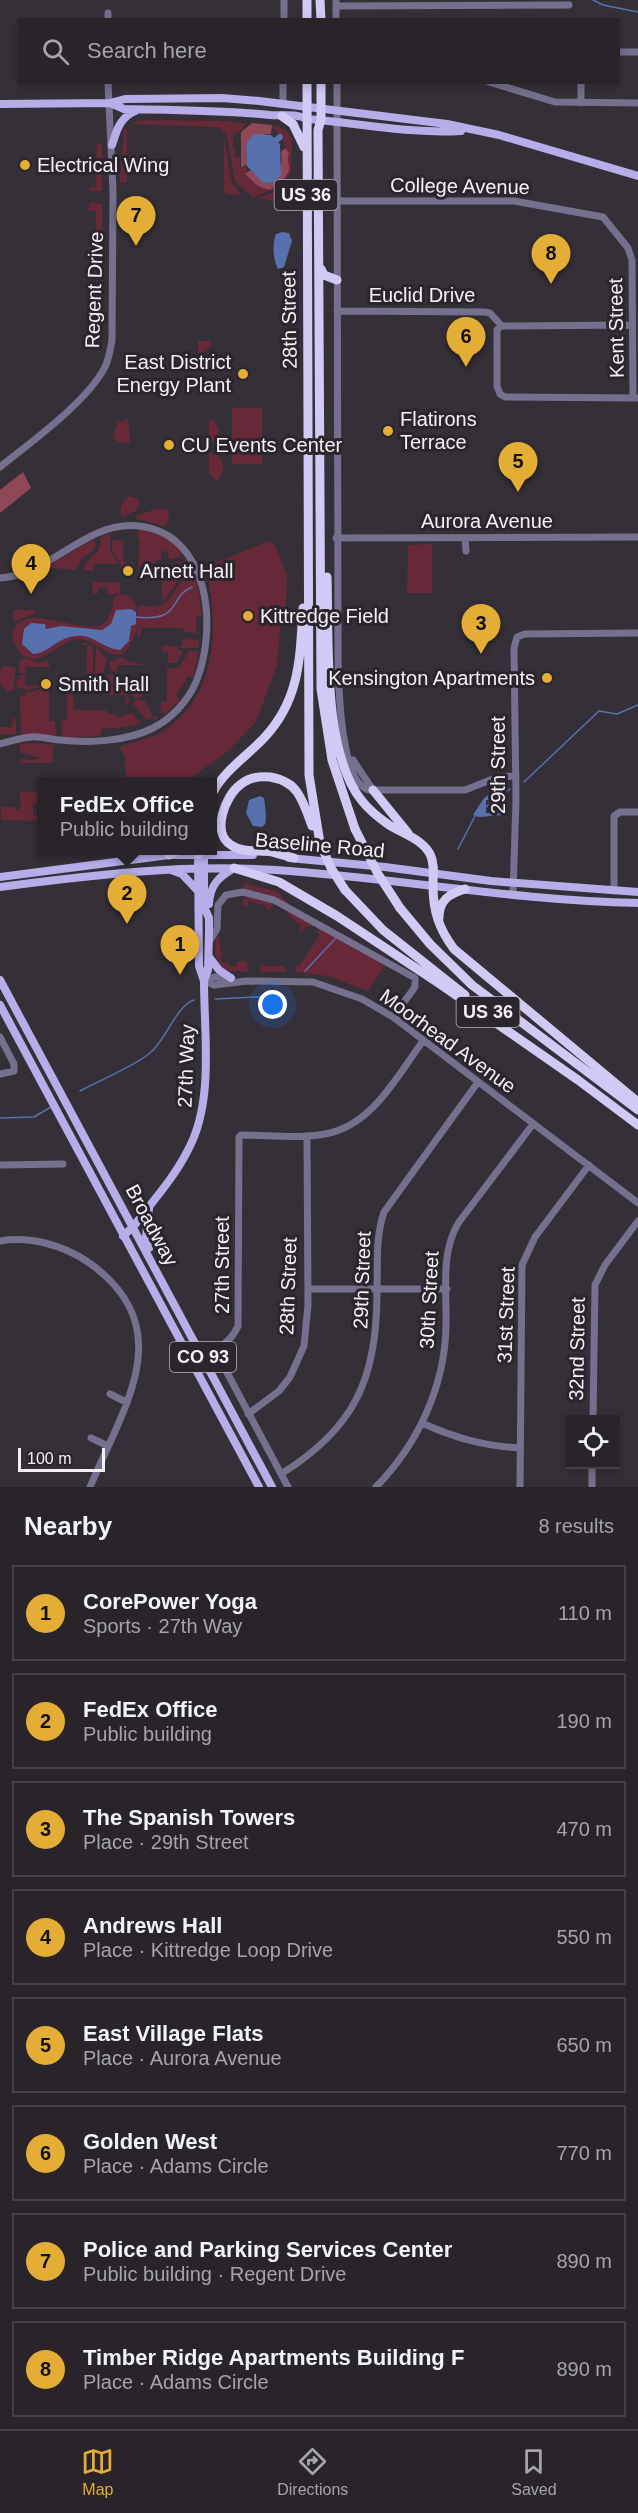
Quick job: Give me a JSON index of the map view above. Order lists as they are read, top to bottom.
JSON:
{
  "streets": {
    "highway": ["US 36", "28th Street"],
    "main road": [
      "Baseline Road",
      "27th Way",
      "Broadway",
      "CO 93"
    ],
    "street": [
      "College Avenue",
      "Regent Drive",
      "Euclid Drive",
      "Kent Street",
      "Aurora Avenue",
      "29th Street",
      "Moorhead Avenue",
      "27th Street",
      "30th Street",
      "31st Street",
      "32nd Street"
    ]
  },
  "crossings": [
    ["College Avenue", "Kent Street"],
    ["US 36", "28th Street"],
    ["28th Street", "27th Street"],
    ["29th Street", "Baseline Road"],
    ["29th Street", "Moorhead Avenue"],
    ["Baseline Road", "27th Way"],
    ["Moorhead Avenue", "27th Way"],
    ["Moorhead Avenue", "30th Street"],
    ["Moorhead Avenue", "31st Street"],
    ["27th Way", "Broadway"],
    ["Broadway", "27th Street"]
  ],
  "places": [
    "Electrical Wing",
    "East District Energy Plant",
    "Flatirons Terrace",
    "CU Events Center",
    "Arnett Hall",
    "Kittredge Field",
    "Kensington Apartments",
    "Smith Hall"
  ],
  "scale_bar": "100 m",
  "page": {
    "search": "Search here",
    "pins": [
      "7",
      "8",
      "6",
      "5",
      "4",
      "3",
      "2",
      "1"
    ],
    "popup": ["FedEx Office", "Public building"],
    "scale": "100 m",
    "heading": ["Nearby", "8 results"],
    "list": [
      {
        "mark": "1",
        "name": "CorePower Yoga",
        "note": "Sports · 27th Way",
        "value": "110 m"
      },
      {
        "mark": "2",
        "name": "FedEx Office",
        "note": "Public building",
        "value": "190 m"
      },
      {
        "mark": "3",
        "name": "The Spanish Towers",
        "note": "Place · 29th Street",
        "value": "470 m"
      },
      {
        "mark": "4",
        "name": "Andrews Hall",
        "note": "Place · Kittredge Loop Drive",
        "value": "550 m"
      },
      {
        "mark": "5",
        "name": "East Village Flats",
        "note": "Place · Aurora Avenue",
        "value": "650 m"
      },
      {
        "mark": "6",
        "name": "Golden West",
        "note": "Place · Adams Circle",
        "value": "770 m"
      },
      {
        "mark": "7",
        "name": "Police and Parking Services Center",
        "note": "Public building · Regent Drive",
        "value": "890 m"
      },
      {
        "mark": "8",
        "name": "Timber Ridge Apartments Building F",
        "note": "Place · Adams Circle",
        "value": "890 m"
      }
    ],
    "nav": ["Map", "Directions", "Saved"]
  }
}
